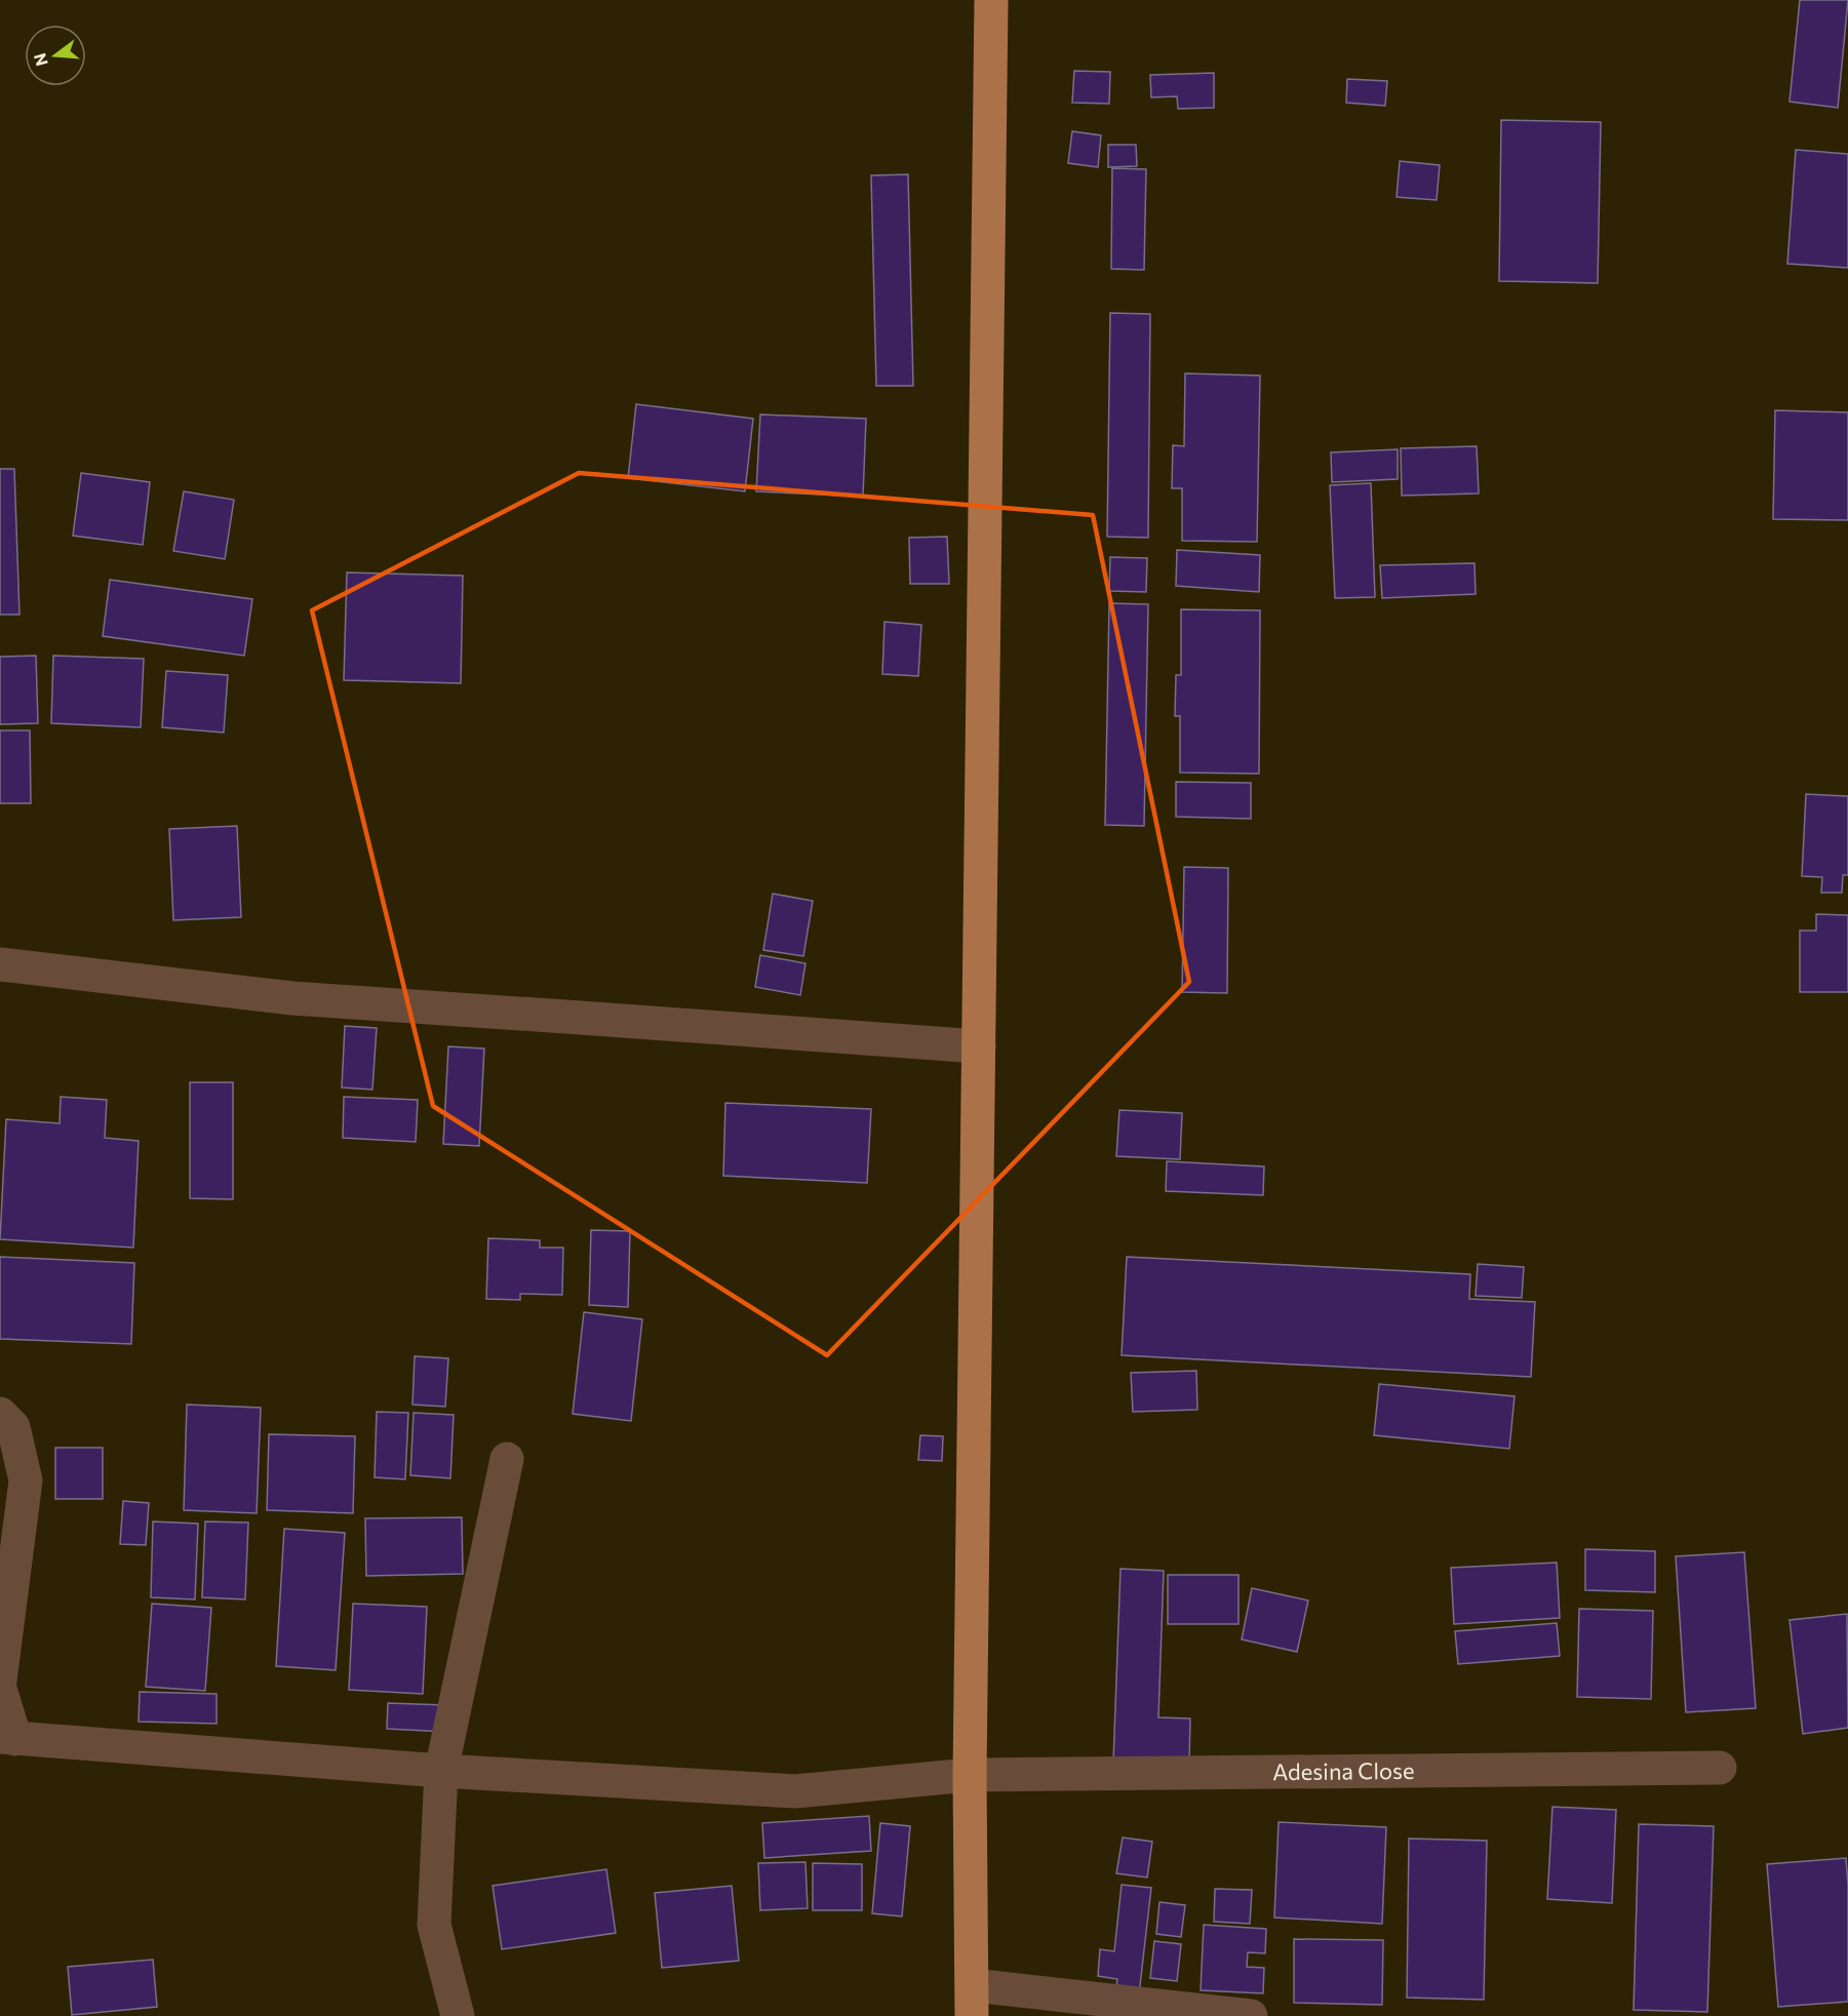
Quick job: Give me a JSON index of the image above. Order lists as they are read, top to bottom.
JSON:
{
  "streets": {
    "street": ["Adesina Close"]
  },
  "north": "left"
}
